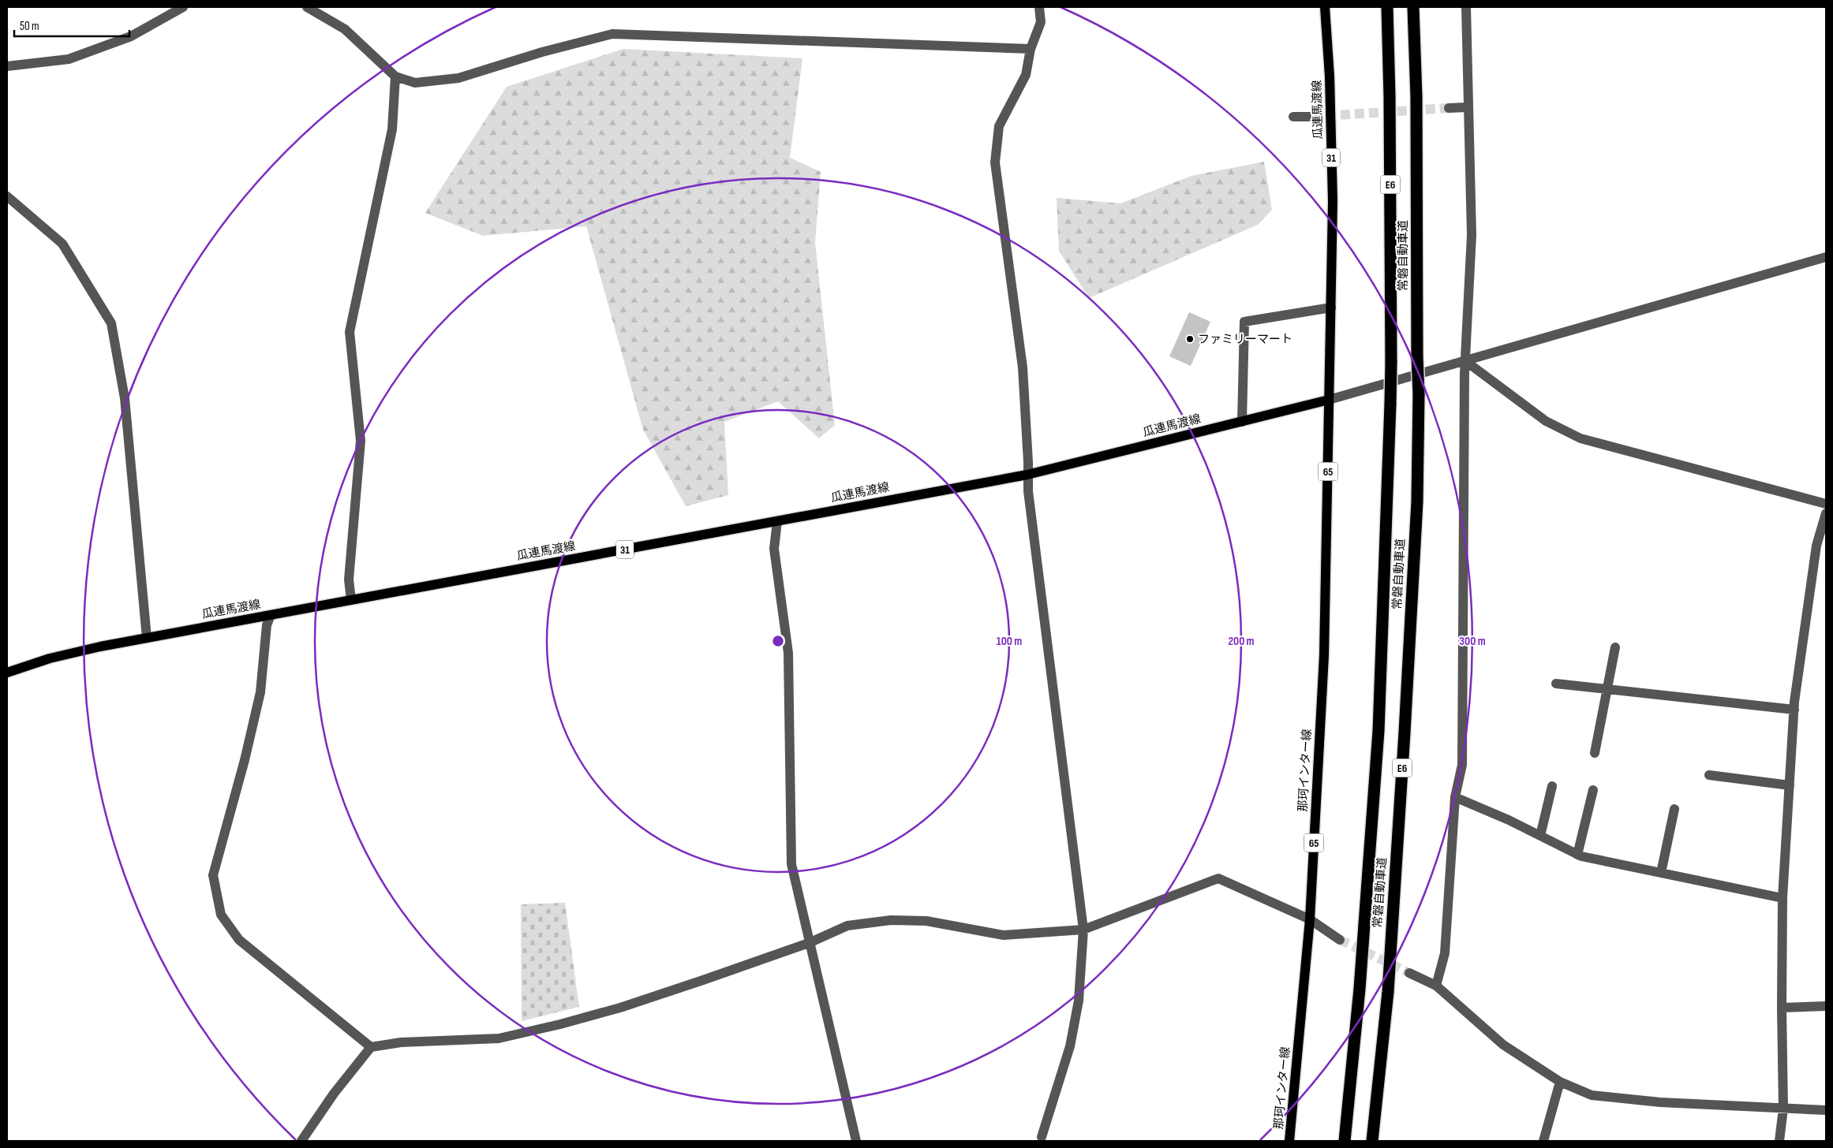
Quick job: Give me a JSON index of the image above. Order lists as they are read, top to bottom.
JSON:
{
  "streets": {
    "highway": ["E6", "常磐自動車道"],
    "main road": [
      "瓜連馬渡線",
      "31",
      "65",
      "那珂インター線"
    ]
  },
  "crossings": [
    ["瓜連馬渡線", "那珂インター線"]
  ],
  "places": ["ファミリーマート"],
  "scale_bar": "50 m",
  "rings": ["100 m", "200 m", "300 m"]
}
